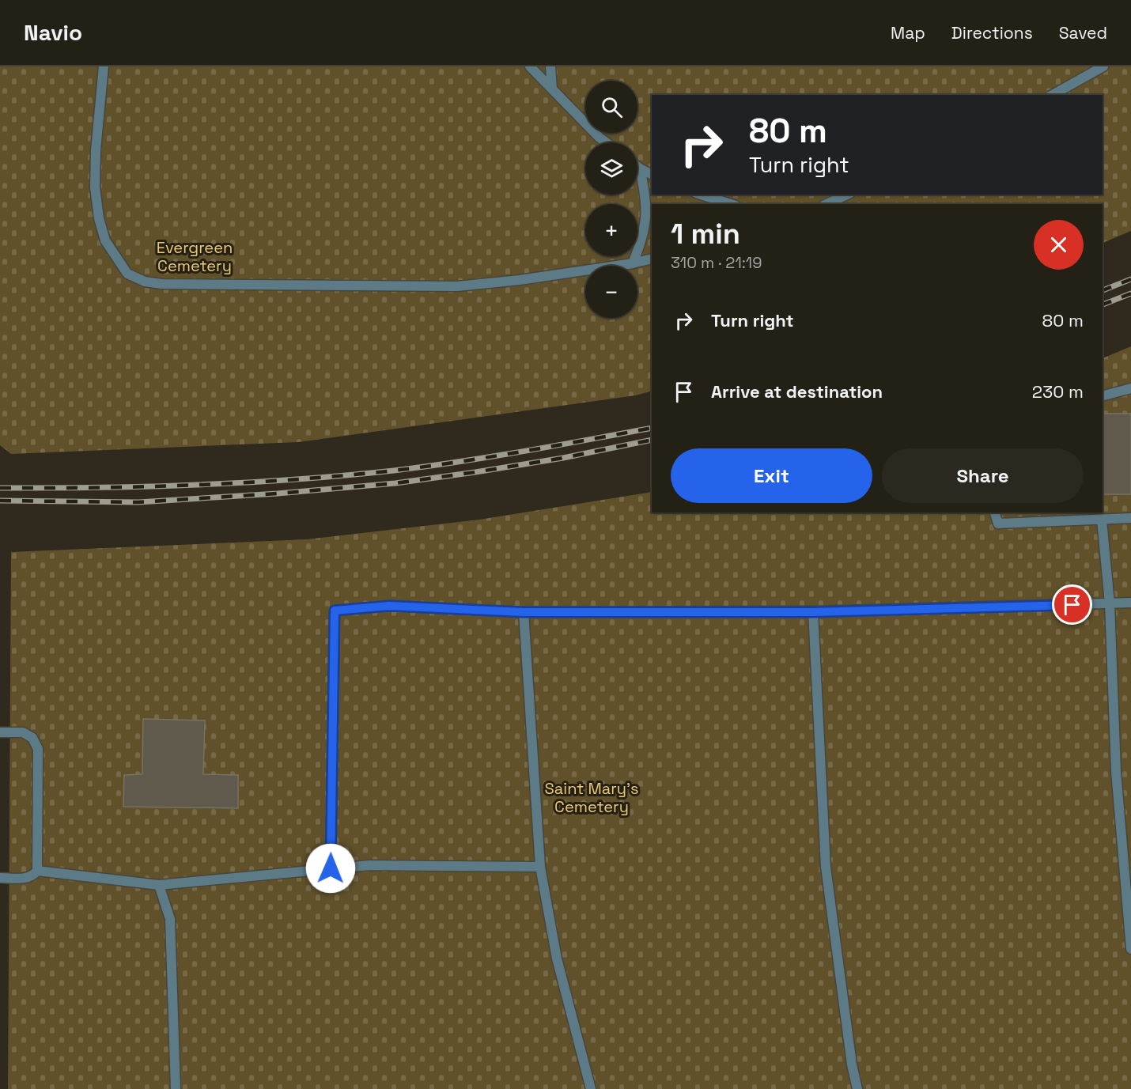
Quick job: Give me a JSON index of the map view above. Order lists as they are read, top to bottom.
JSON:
{
  "parks": ["Evergreen Cemetery", "Saint Mary's Cemetery"],
  "page": {
    "header": "Navio",
    "nav": ["Map", "Directions", "Saved"],
    "map_buttons": ["+", "−"],
    "turn": ["80 m", "Turn right"],
    "heading": ["1 min", "310 m · 21:19"],
    "list": [
      {
        "name": "Turn right",
        "value": "80 m"
      },
      {
        "name": "Arrive at destination",
        "value": "230 m"
      }
    ],
    "buttons": ["Exit", "Share"]
  }
}
